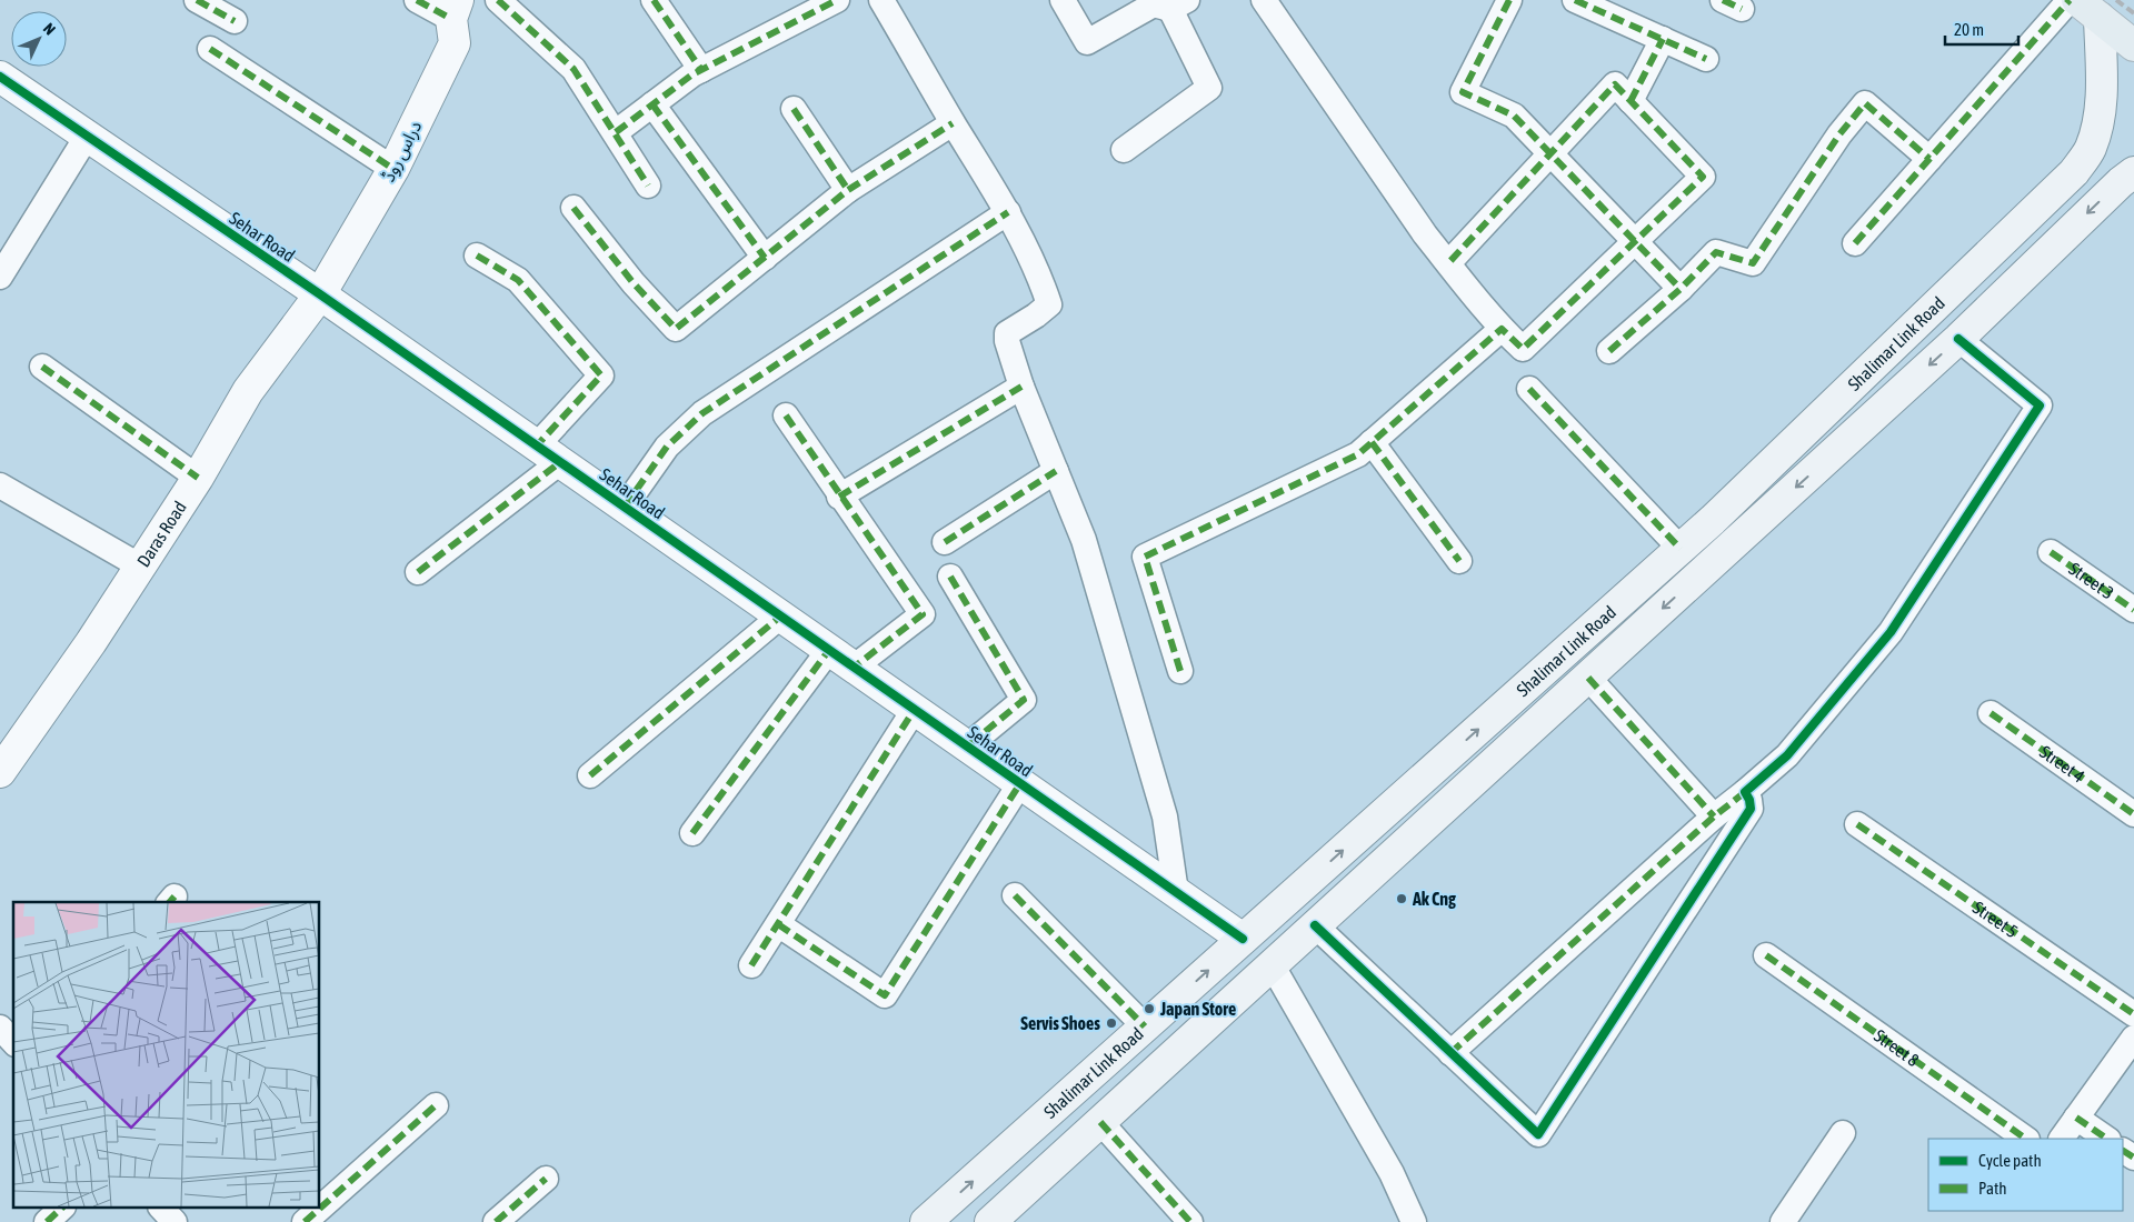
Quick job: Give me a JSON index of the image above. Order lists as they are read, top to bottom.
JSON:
{
  "streets": {
    "main road": ["Shalimar Link Road"],
    "street": [
      "دراس روڈ",
      "Sehar Road",
      "Daras Road",
      "Street 3",
      "Street 4",
      "Street 5",
      "Street 8"
    ]
  },
  "crossings": [
    ["دراس روڈ", "Sehar Road"],
    ["دراس روڈ", "Daras Road"],
    ["Sehar Road", "Shalimar Link Road"],
    ["Sehar Road", "Daras Road"]
  ],
  "places": ["Ak Cng", "Japan Store", "Servis Shoes"],
  "legend": ["Cycle path", "Path"],
  "scale_bar": "20 m",
  "north": "top right"
}
